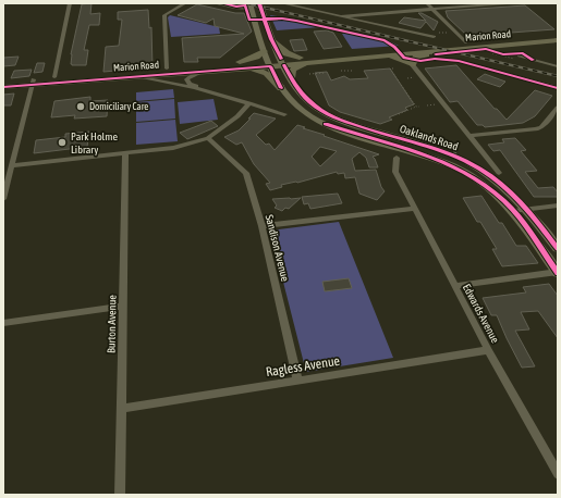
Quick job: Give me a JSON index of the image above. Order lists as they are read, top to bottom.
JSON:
{
  "streets": {
    "main road": ["Marion Road", "Oaklands Road"],
    "street": [
      "Sandison Avenue",
      "Edwards Avenue",
      "Burton Avenue",
      "Ragless Avenue"
    ]
  },
  "crossings": [
    ["Marion Road", "Oaklands Road"],
    ["Sandison Avenue", "Ragless Avenue"],
    ["Edwards Avenue", "Ragless Avenue"],
    ["Burton Avenue", "Ragless Avenue"]
  ],
  "places": ["Domiciliary Care", "Park Holme Library"]
}
